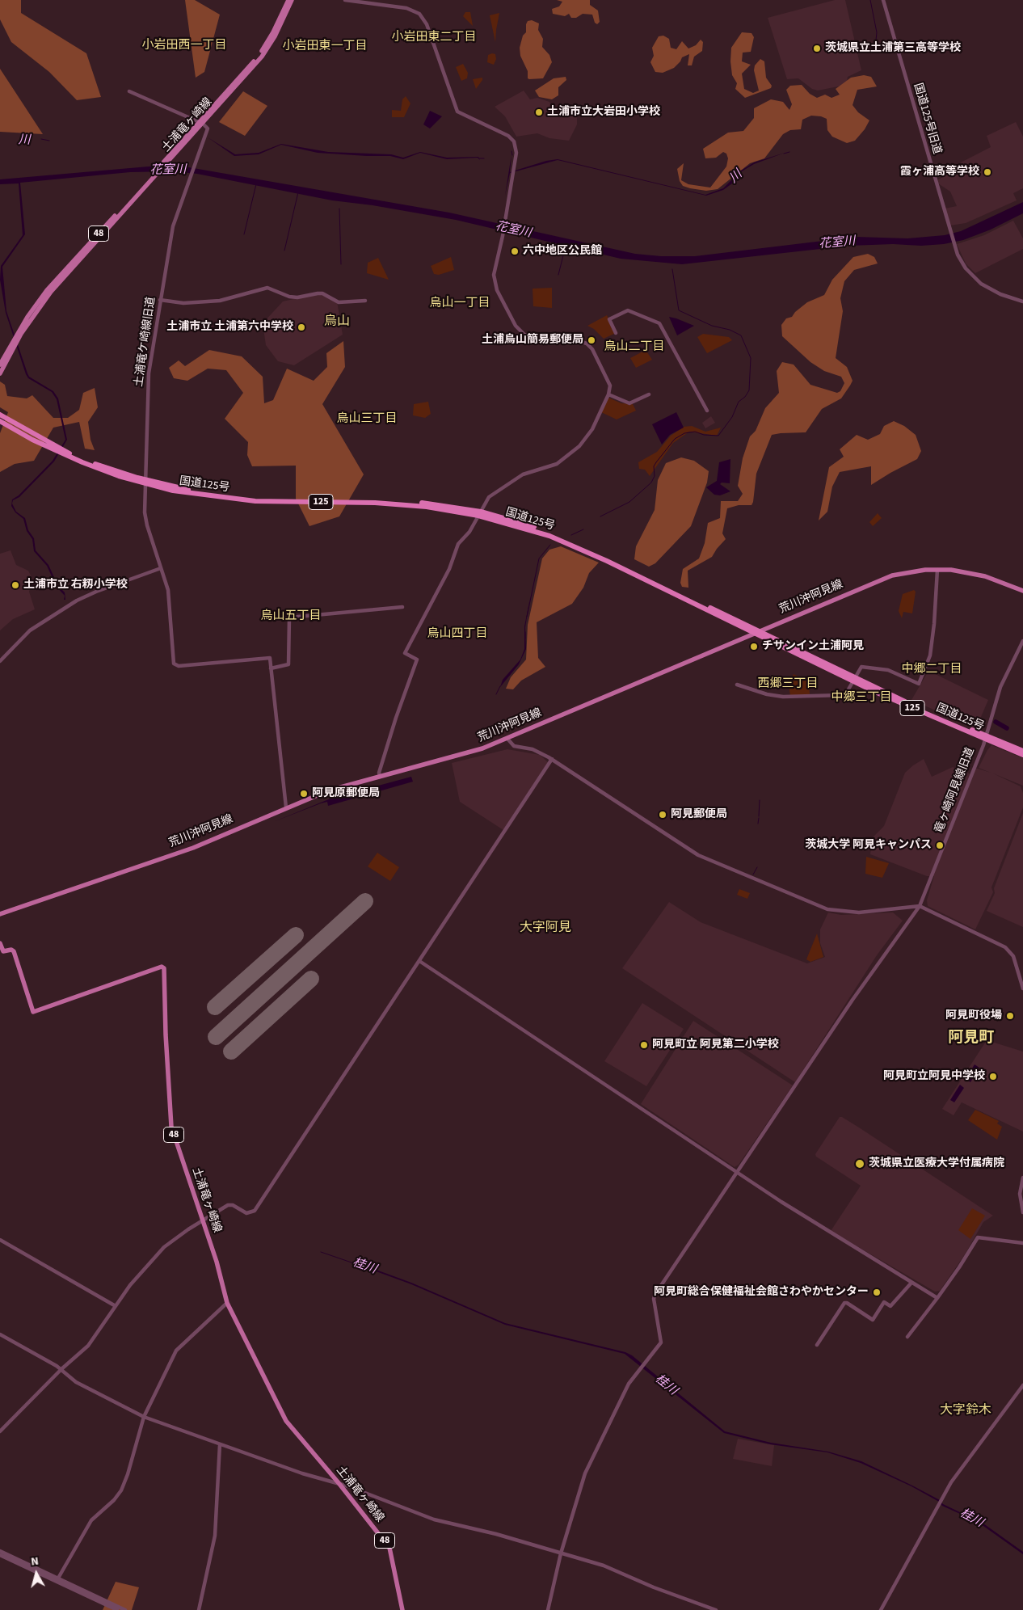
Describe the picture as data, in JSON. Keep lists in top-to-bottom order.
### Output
{
  "streets": {
    "highway": ["国道125号", "125"],
    "main road": ["土浦竜ヶ崎線", "48", "荒川沖阿見線"],
    "street": ["国道125号旧道", "土浦竜ケ崎線旧道", "竜ヶ崎阿見線旧道"]
  },
  "crossings": [
    ["土浦竜ヶ崎線", "土浦竜ケ崎線旧道"],
    ["土浦竜ケ崎線旧道", "国道125号"],
    ["国道125号", "荒川沖阿見線"],
    ["国道125号", "竜ヶ崎阿見線旧道"]
  ],
  "districts": [
    "小岩田東二丁目",
    "小岩田西一丁目",
    "小岩田東一丁目",
    "烏山一丁目",
    "烏山",
    "烏山二丁目",
    "烏山三丁目",
    "烏山五丁目",
    "烏山四丁目",
    "中郷二丁目",
    "西郷三丁目",
    "中郷三丁目",
    "大字阿見",
    "阿見町",
    "大字鈴木"
  ],
  "water": ["川", "花室川", "桂川"],
  "places": [
    "茨城県立土浦第三高等学校",
    "土浦市立大岩田小学校",
    "霞ヶ浦高等学校",
    "六中地区公民館",
    "土浦市立 土浦第六中学校",
    "土浦烏山簡易郵便局",
    "土浦市立 右籾小学校",
    "チサンイン土浦阿見",
    "阿見原郵便局",
    "阿見郵便局",
    "茨城大学 阿見キャンパス",
    "阿見町役場",
    "阿見町立 阿見第二小学校",
    "阿見町立阿見中学校",
    "茨城県立医療大学付属病院",
    "阿見町総合保健福祉会館さわやかセンター"
  ],
  "north": "top"
}
